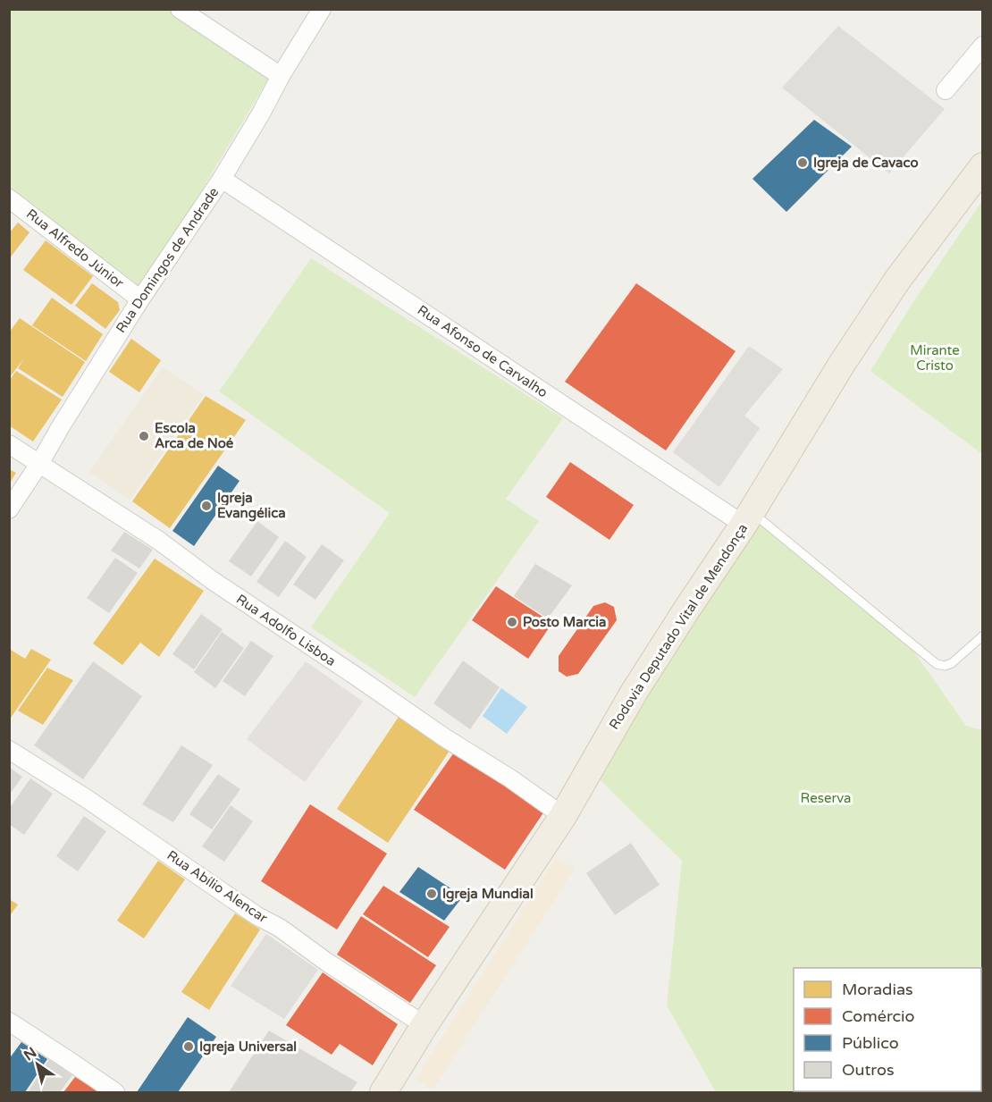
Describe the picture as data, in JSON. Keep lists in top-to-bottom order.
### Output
{
  "streets": {
    "main road": ["Rodovia Deputado Vital de Mendonça"],
    "street": [
      "Rua Alfredo Júnior",
      "Rua Domingos de Andrade",
      "Rua Afonso de Carvalho",
      "Rua Adolfo Lisboa",
      "Rua Abílio Alencar"
    ]
  },
  "crossings": [
    ["Rua Alfredo Júnior", "Rua Domingos de Andrade"],
    ["Rua Domingos de Andrade", "Rua Afonso de Carvalho"],
    ["Rua Domingos de Andrade", "Rua Adolfo Lisboa"],
    ["Rua Afonso de Carvalho", "Rodovia Deputado Vital de Mendonça"],
    ["Rodovia Deputado Vital de Mendonça", "Rua Adolfo Lisboa"],
    ["Rodovia Deputado Vital de Mendonça", "Rua Abílio Alencar"]
  ],
  "parks": ["Mirante Cristo", "Reserva"],
  "places": [
    "Igreja de Cavaco",
    "Escola Arca de Noé",
    "Igreja Evangélica",
    "Posto Marcia",
    "Igreja Mundial",
    "Igreja Universal"
  ],
  "legend": [
    "Moradias",
    "Comércio",
    "Público",
    "Outros"
  ],
  "north": "top left"
}
